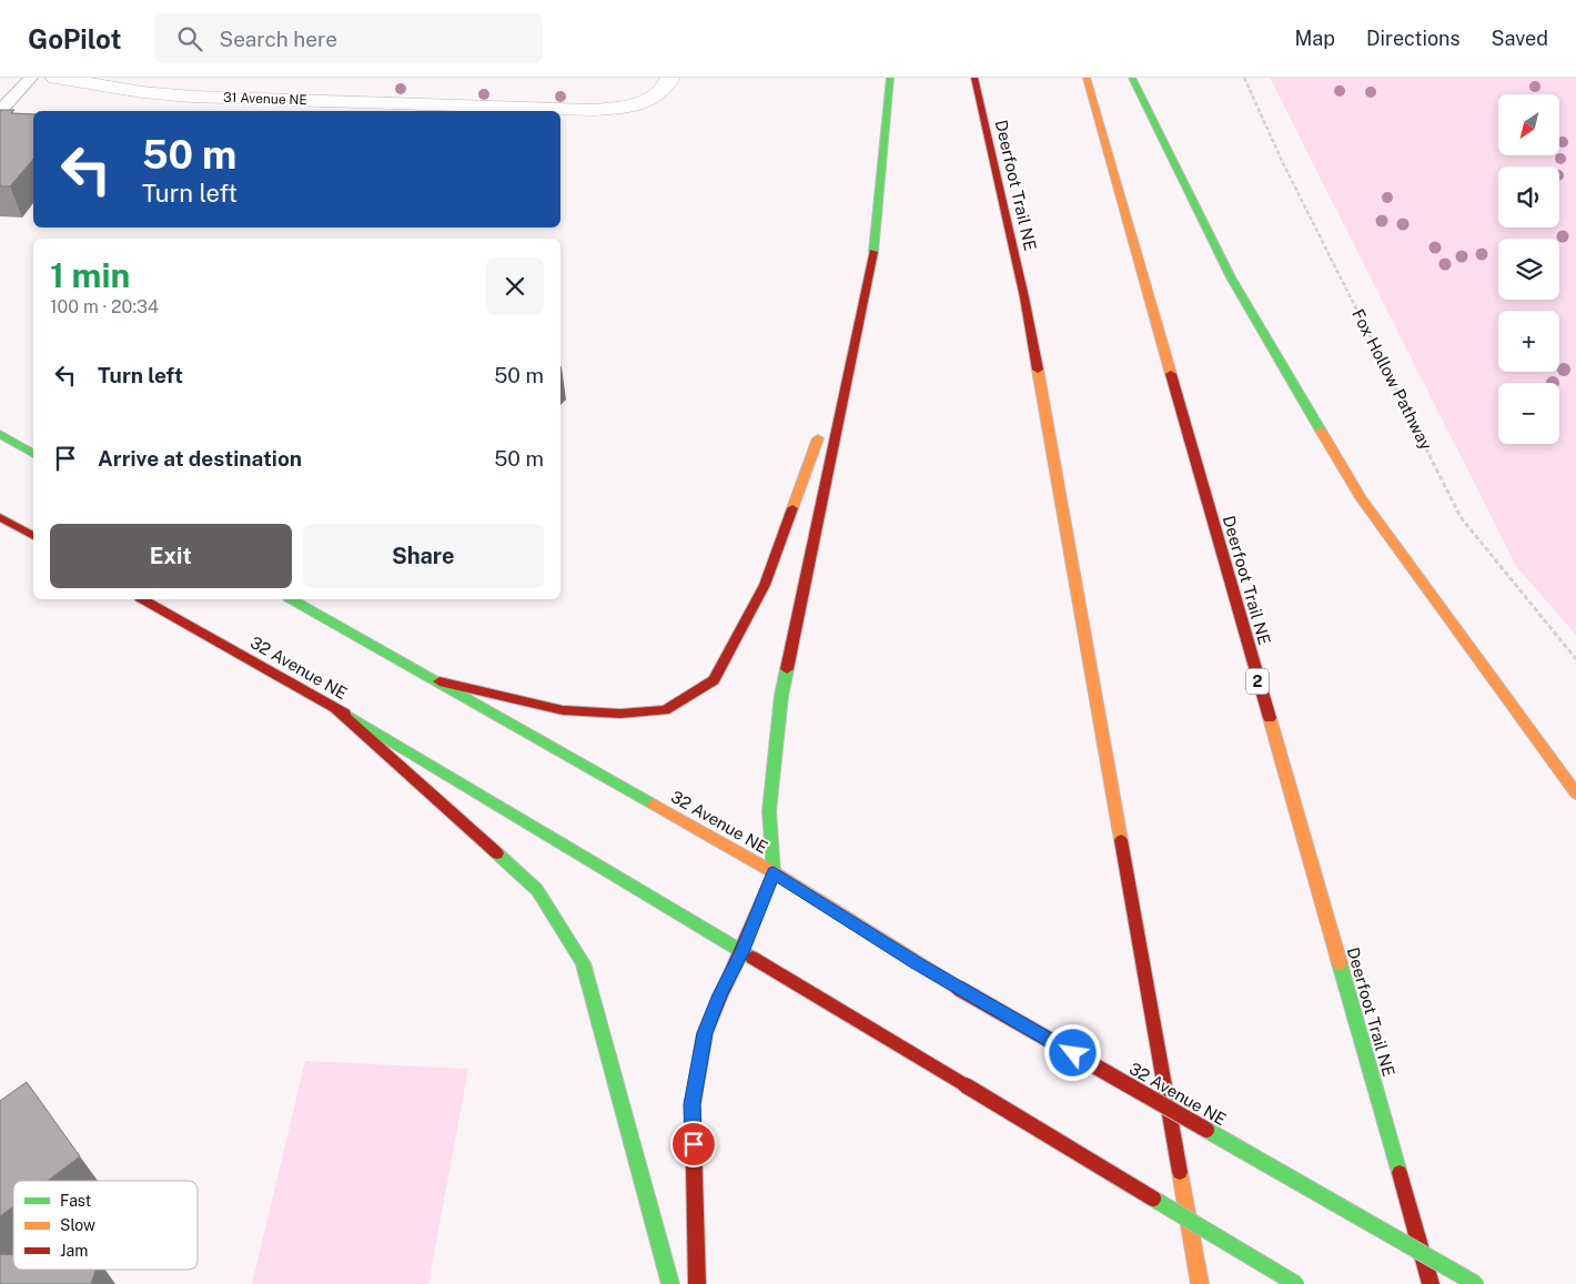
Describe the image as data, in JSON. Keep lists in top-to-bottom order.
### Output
{
  "streets": {
    "main road": ["Deerfoot Trail NE", "32 Avenue NE", "2"],
    "street": ["31 Avenue NE"],
    "path": ["Fox Hollow Pathway"]
  },
  "legend": ["Fast", "Slow", "Jam"],
  "north": "bottom left",
  "page": {
    "header": "GoPilot",
    "search": "Search here",
    "nav": ["Map", "Directions", "Saved"],
    "map_buttons": ["+", "−"],
    "turn": ["50 m", "Turn left"],
    "heading": ["1 min", "100 m · 20:34"],
    "list": [
      {
        "name": "Turn left",
        "value": "50 m"
      },
      {
        "name": "Arrive at destination",
        "value": "50 m"
      }
    ],
    "buttons": ["Exit", "Share"]
  }
}
